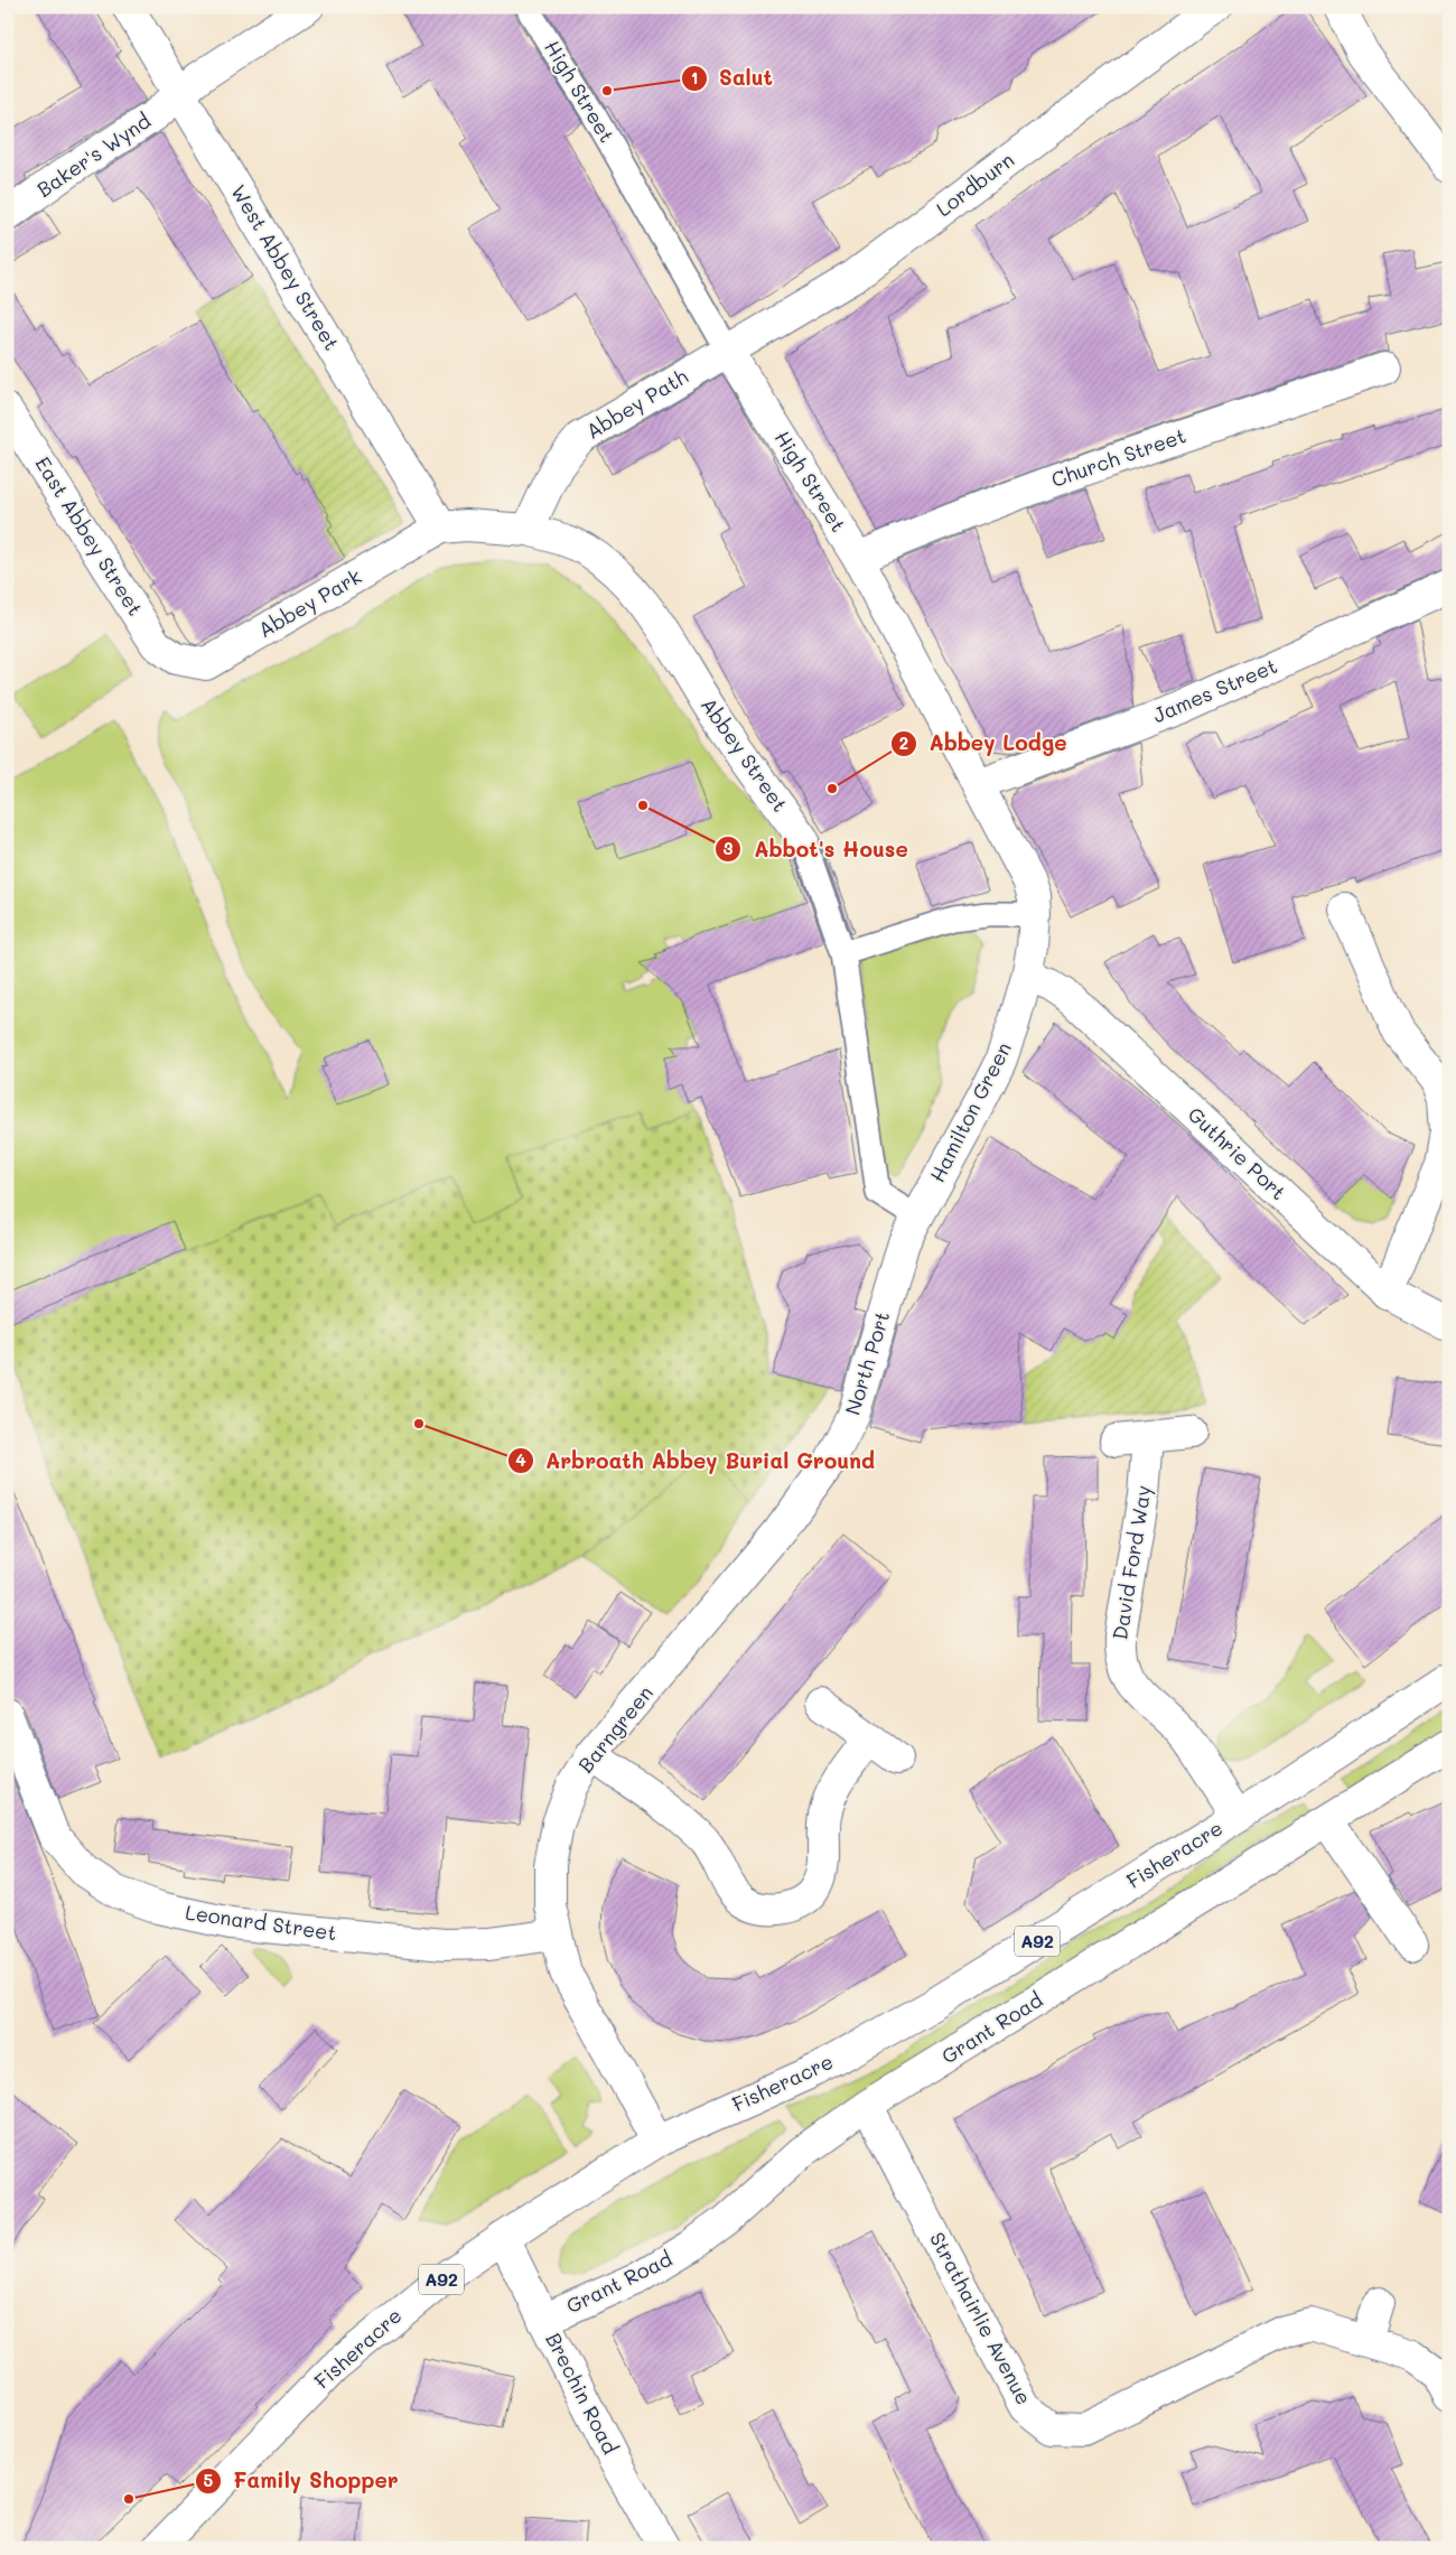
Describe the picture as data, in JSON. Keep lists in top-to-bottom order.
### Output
{
  "streets": {
    "street": [
      "High Street",
      "Baker's Wynd",
      "Lordburn",
      "West Abbey Street",
      "Abbey Path",
      "Church Street",
      "East Abbey Street",
      "Abbey Park",
      "James Street",
      "Abbey Street",
      "Hamilton Green",
      "Guthrie Port",
      "North Port",
      "David Ford Way",
      "Barngreen",
      "Fisheracre",
      "Leonard Street",
      "A92",
      "Grant Road",
      "Strathairlie Avenue",
      "Brechin Road"
    ]
  },
  "crossings": [
    ["High Street", "Lordburn"],
    ["High Street", "Abbey Path"],
    ["High Street", "Church Street"],
    ["High Street", "James Street"],
    ["High Street", "Hamilton Green"],
    ["High Street", "Guthrie Port"],
    ["Baker's Wynd", "West Abbey Street"],
    ["Lordburn", "Abbey Path"],
    ["West Abbey Street", "Abbey Park"],
    ["West Abbey Street", "Abbey Street"],
    ["Abbey Path", "Abbey Street"],
    ["East Abbey Street", "Abbey Park"],
    ["Abbey Park", "Abbey Street"],
    ["Abbey Street", "Hamilton Green"],
    ["Abbey Street", "North Port"],
    ["Hamilton Green", "Guthrie Port"],
    ["Hamilton Green", "North Port"],
    ["North Port", "Barngreen"],
    ["David Ford Way", "Fisheracre"],
    ["Barngreen", "Fisheracre"],
    ["Barngreen", "Leonard Street"],
    ["Fisheracre", "Brechin Road"],
    ["Grant Road", "Strathairlie Avenue"],
    ["Grant Road", "Brechin Road"]
  ],
  "places": [
    "Salut",
    "Abbey Lodge",
    "Abbot's House",
    "Arbroath Abbey Burial Ground",
    "Family Shopper"
  ]
}
